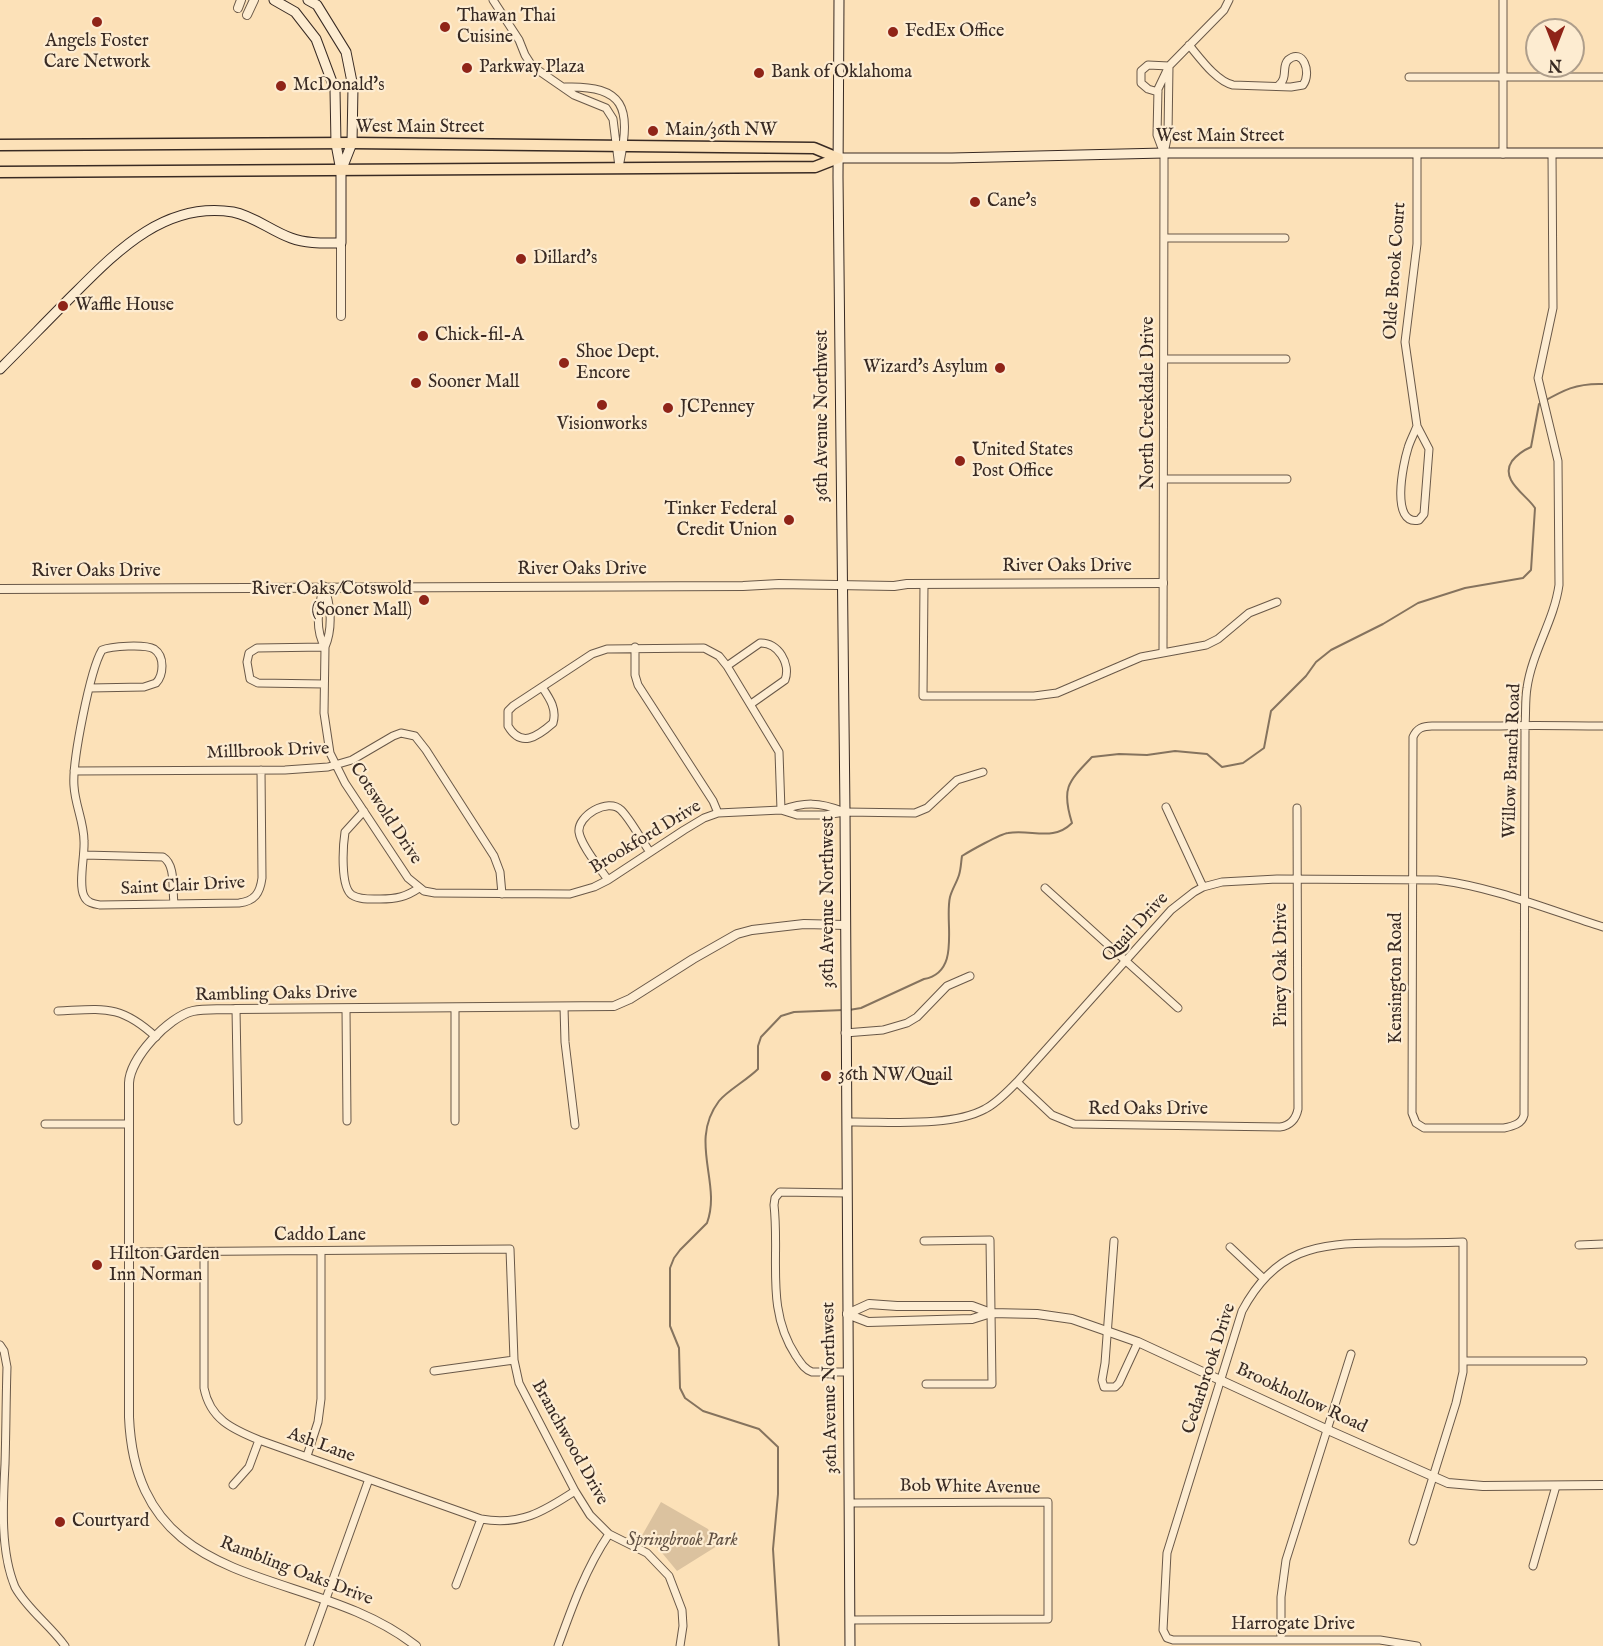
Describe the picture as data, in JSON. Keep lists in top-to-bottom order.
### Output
{
  "streets": {
    "main road": ["West Main Street", "36th Avenue Northwest"],
    "street": [
      "Olde Brook Court",
      "North Creekdale Drive",
      "River Oaks Drive",
      "Millbrook Drive",
      "Willow Branch Road",
      "Cotswold Drive",
      "Brookford Drive",
      "Saint Clair Drive",
      "Quail Drive",
      "Piney Oak Drive",
      "Kensington Road",
      "Rambling Oaks Drive",
      "Red Oaks Drive",
      "Caddo Lane",
      "Cedarbrook Drive",
      "Brookhollow Road",
      "Branchwood Drive",
      "Ash Lane",
      "Bob White Avenue",
      "Harrogate Drive"
    ]
  },
  "crossings": [
    ["West Main Street", "Olde Brook Court"],
    ["West Main Street", "North Creekdale Drive"],
    ["West Main Street", "36th Avenue Northwest"],
    ["West Main Street", "Willow Branch Road"],
    ["North Creekdale Drive", "River Oaks Drive"],
    ["36th Avenue Northwest", "River Oaks Drive"],
    ["36th Avenue Northwest", "Brookford Drive"],
    ["36th Avenue Northwest", "Quail Drive"],
    ["36th Avenue Northwest", "Rambling Oaks Drive"],
    ["36th Avenue Northwest", "Brookhollow Road"],
    ["36th Avenue Northwest", "Bob White Avenue"],
    ["River Oaks Drive", "Cotswold Drive"],
    ["Millbrook Drive", "Cotswold Drive"],
    ["Millbrook Drive", "Brookford Drive"],
    ["Millbrook Drive", "Saint Clair Drive"],
    ["Willow Branch Road", "Quail Drive"],
    ["Willow Branch Road", "Kensington Road"],
    ["Cotswold Drive", "Brookford Drive"],
    ["Quail Drive", "Piney Oak Drive"],
    ["Quail Drive", "Kensington Road"],
    ["Quail Drive", "Red Oaks Drive"],
    ["Piney Oak Drive", "Red Oaks Drive"],
    ["Rambling Oaks Drive", "Caddo Lane"],
    ["Caddo Lane", "Branchwood Drive"],
    ["Caddo Lane", "Ash Lane"],
    ["Cedarbrook Drive", "Brookhollow Road"],
    ["Cedarbrook Drive", "Harrogate Drive"],
    ["Branchwood Drive", "Ash Lane"]
  ],
  "parks": ["Springbrook Park"],
  "places": [
    "Angels Foster Care Network",
    "Thawan Thai Cuisine",
    "FedEx Office",
    "Parkway Plaza",
    "Bank of Oklahoma",
    "McDonald's",
    "Main/36th NW",
    "Cane's",
    "Dillard's",
    "Waffle House",
    "Chick-fil-A",
    "Shoe Dept. Encore",
    "Wizard's Asylum",
    "Sooner Mall",
    "Visionworks",
    "JCPenney",
    "United States Post Office",
    "Tinker Federal Credit Union",
    "River Oaks/Cotswold (Sooner Mall)",
    "36th NW/Quail",
    "Hilton Garden Inn Norman",
    "Courtyard"
  ],
  "north": "bottom"
}
